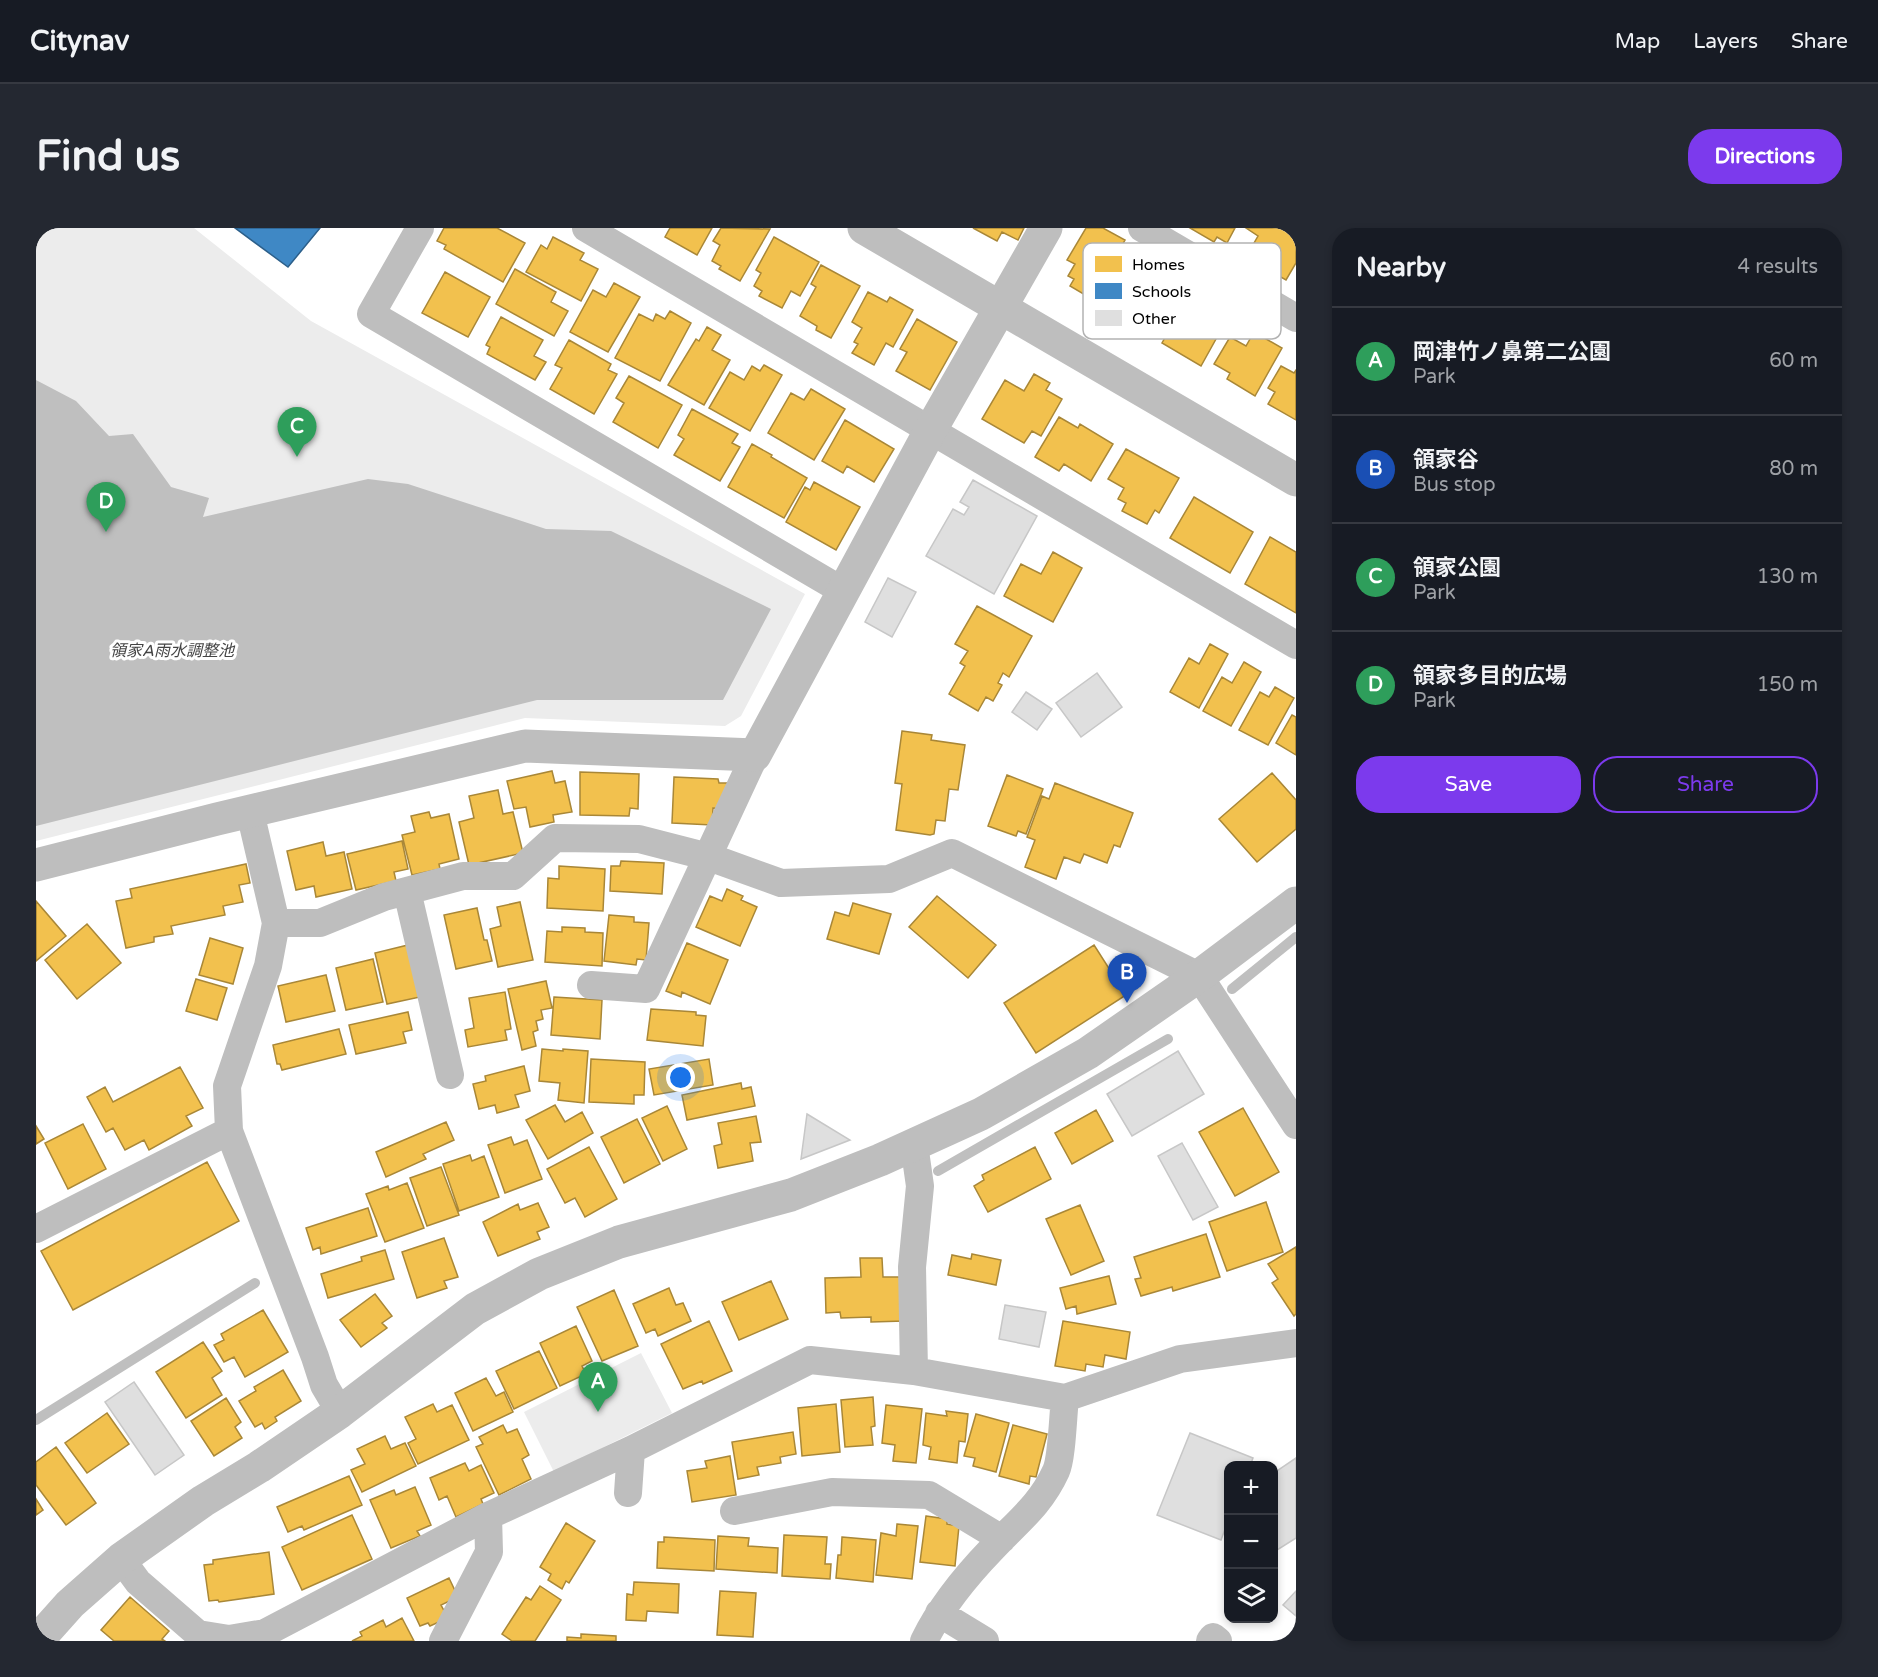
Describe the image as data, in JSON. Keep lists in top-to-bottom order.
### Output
{
  "water": ["領家A雨水調整池"],
  "legend": ["Homes", "Schools", "Other"],
  "page": {
    "header": "Citynav",
    "nav": ["Map", "Layers", "Share"],
    "buttons": [
      "Directions",
      ["Save", "Share"]
    ],
    "title": "Find us",
    "heading": ["Nearby", "4 results"],
    "list": [
      {
        "mark": "A",
        "name": "岡津竹ノ鼻第二公園",
        "note": "Park",
        "value": "60 m"
      },
      {
        "mark": "B",
        "name": "領家谷",
        "note": "Bus stop",
        "value": "80 m"
      },
      {
        "mark": "C",
        "name": "領家公園",
        "note": "Park",
        "value": "130 m"
      },
      {
        "mark": "D",
        "name": "領家多目的広場",
        "note": "Park",
        "value": "150 m"
      }
    ],
    "pins": [
      "C",
      "D",
      "B",
      "A"
    ],
    "map_buttons": ["+", "−"]
  }
}
